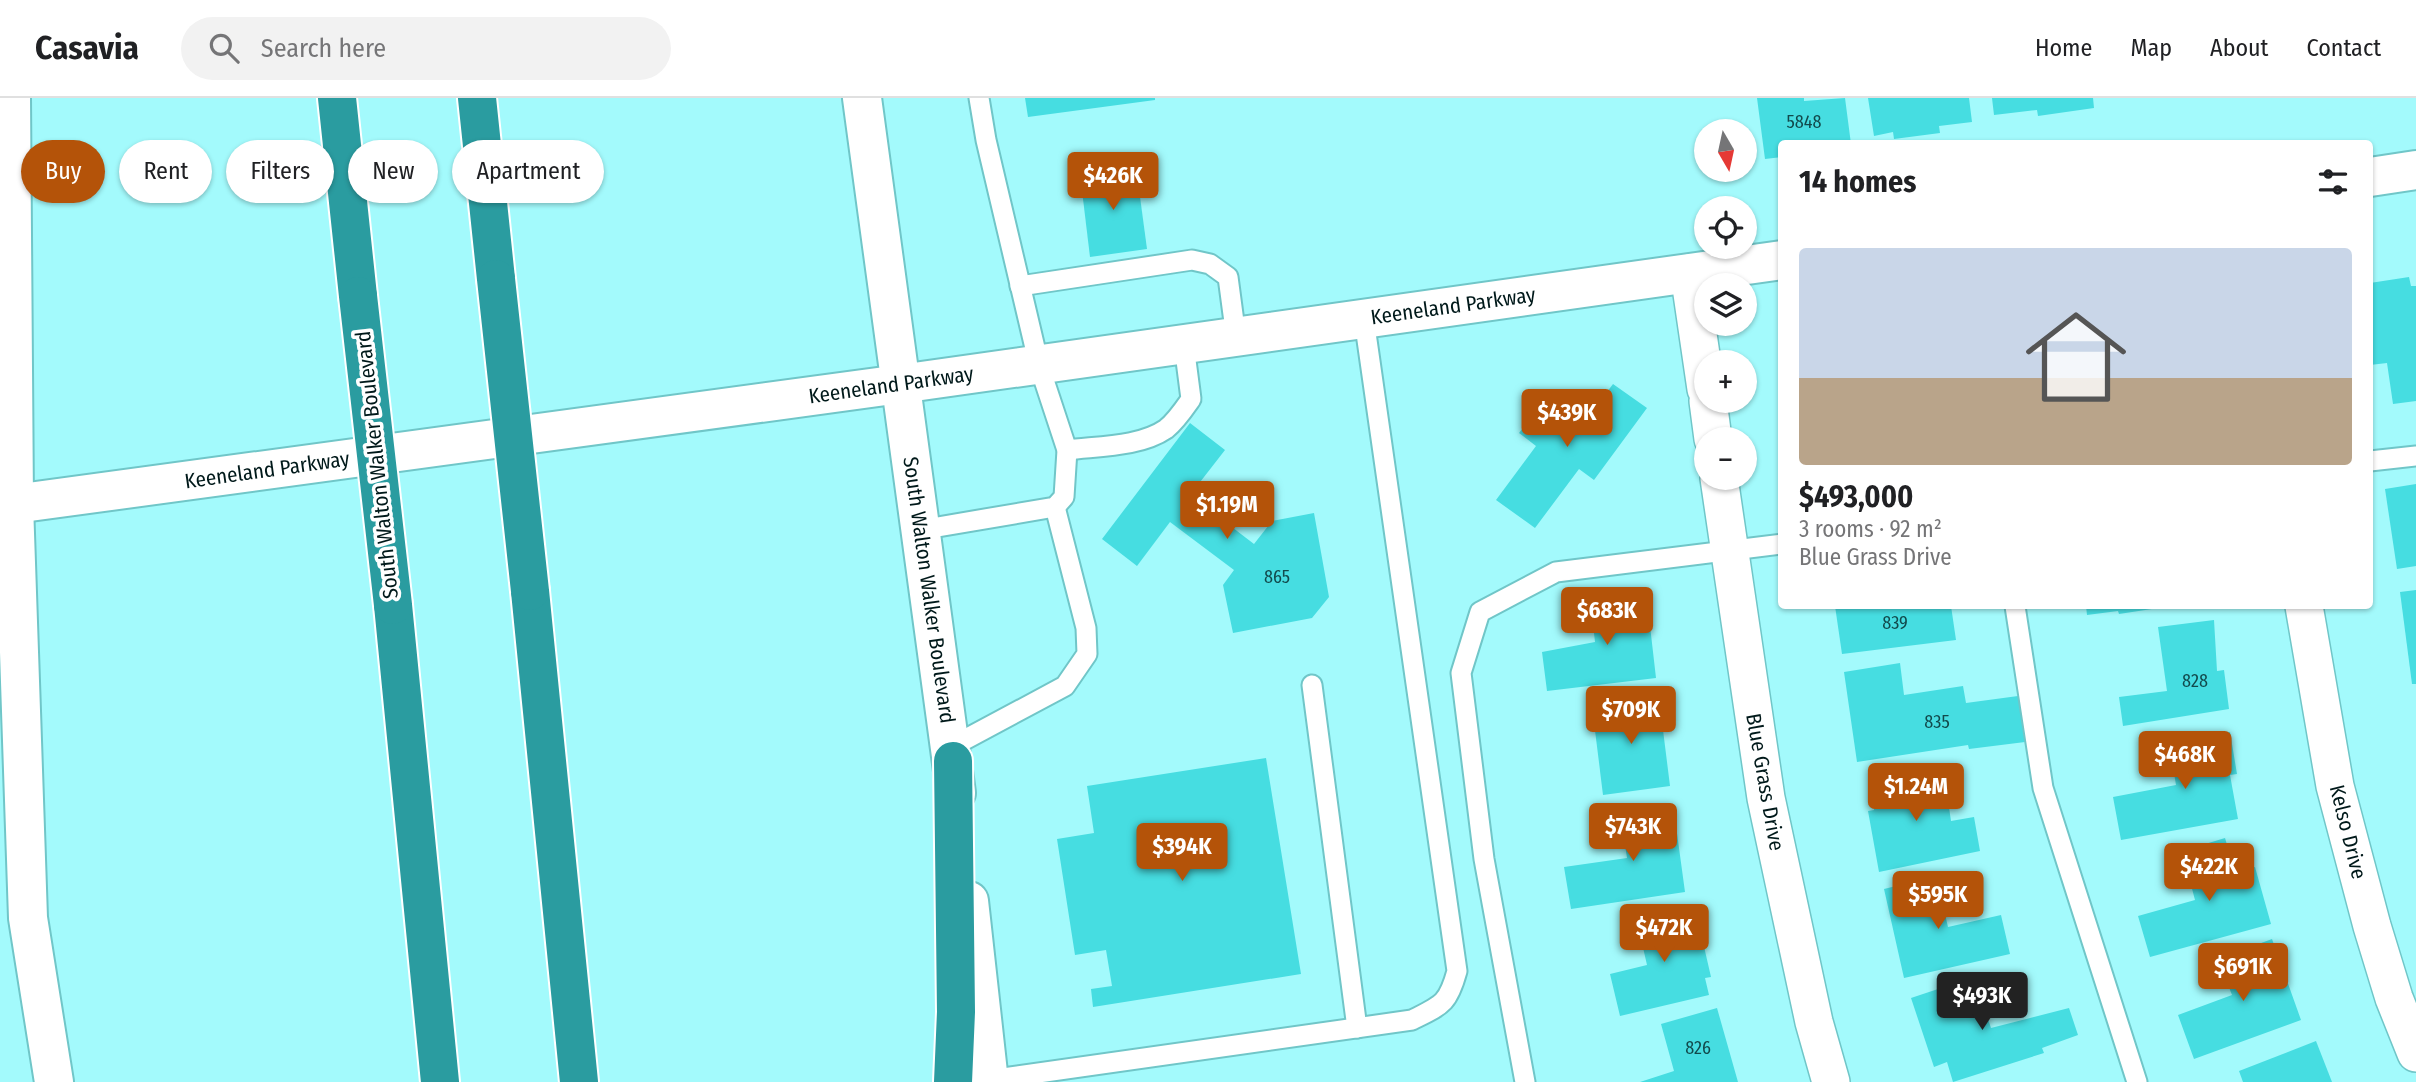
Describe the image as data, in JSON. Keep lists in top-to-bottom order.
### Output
{
  "streets": {
    "highway": ["South Walton Walker Boulevard"],
    "street": ["Keeneland Parkway", "Blue Grass Drive", "Kelso Drive"]
  },
  "crossings": [
    ["Keeneland Parkway", "South Walton Walker Boulevard"]
  ],
  "house_numbers": [
    "5848",
    "865",
    "839",
    "828",
    "835",
    "826"
  ],
  "north": "bottom",
  "page": {
    "header": "Casavia",
    "search": "Search here",
    "nav": [
      "Home",
      "Map",
      "About",
      "Contact"
    ],
    "map_buttons": ["+", "−"],
    "chip": [
      "Buy",
      "Rent",
      "Filters",
      "New",
      "Apartment"
    ],
    "heading": "14 homes",
    "price": [
      "$426K",
      "$439K",
      "$1.19M",
      "$683K",
      "$709K",
      "$468K",
      "$1.24M",
      "$743K",
      "$394K",
      "$422K",
      "$595K",
      "$472K",
      "$691K",
      "$493K"
    ],
    "list": [
      {
        "name": "$493,000",
        "note": "3 rooms · 92 m² · Blue Grass Drive"
      }
    ]
  }
}
